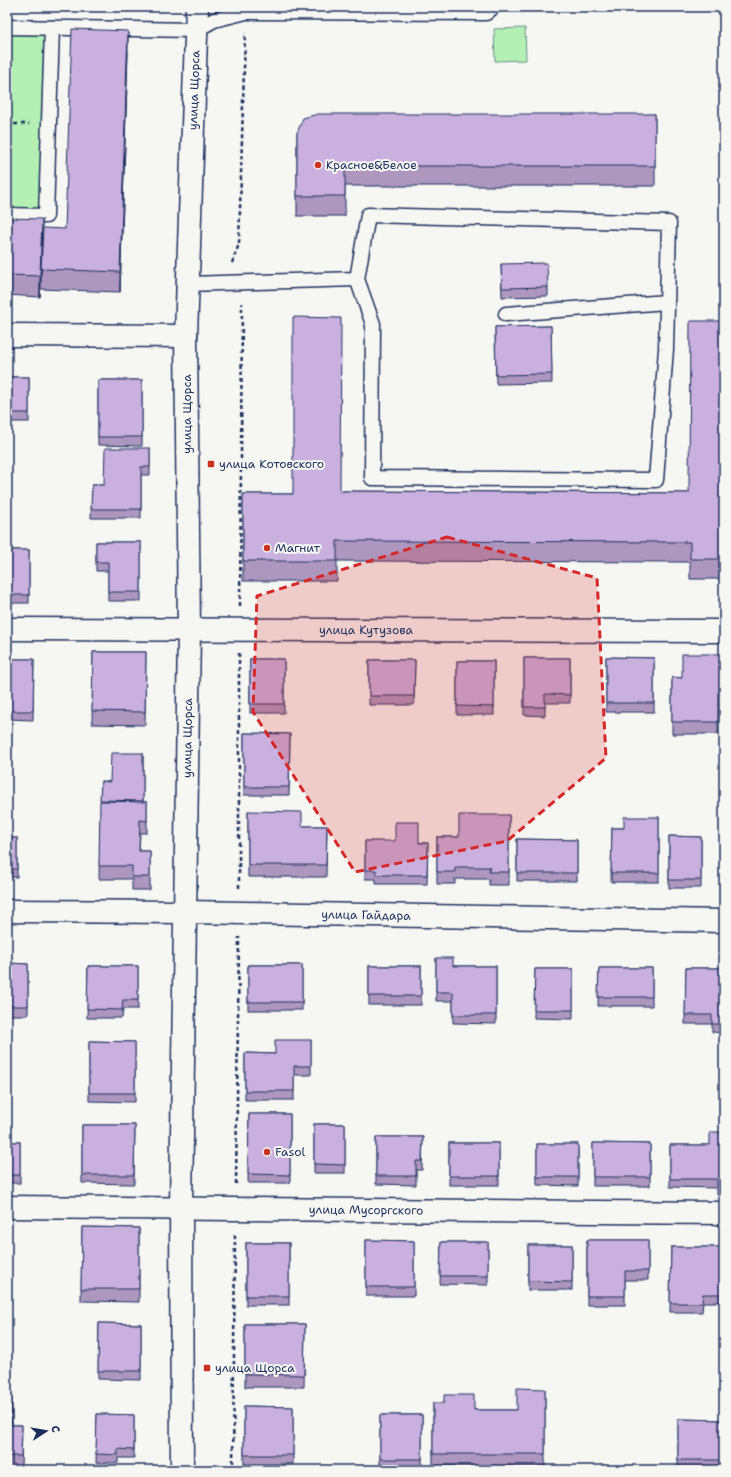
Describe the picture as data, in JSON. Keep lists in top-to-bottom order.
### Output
{
  "streets": {
    "street": [
      "улица Щорса",
      "улица Кутузова",
      "улица Гайдара",
      "улица Мусоргского"
    ]
  },
  "crossings": [
    ["улица Щорса", "улица Кутузова"],
    ["улица Щорса", "улица Гайдара"],
    ["улица Щорса", "улица Мусоргского"]
  ],
  "places": {
    "other": ["Красное&Белое", "Магнит", "Fasol"],
    "transit": ["улица Котовского", "улица Щорса"]
  },
  "north": "right"
}
